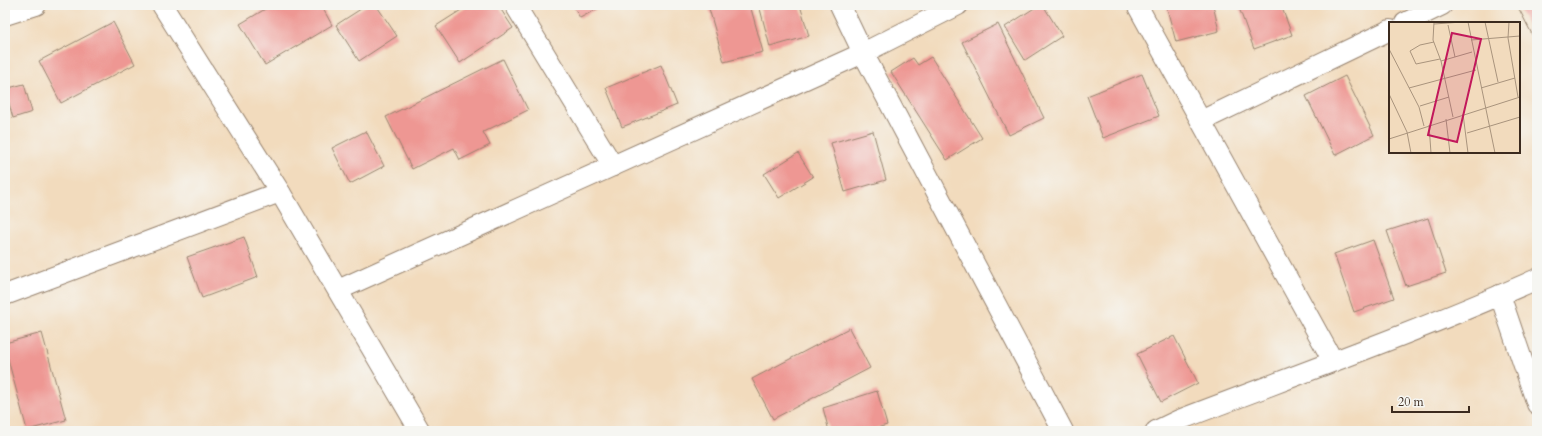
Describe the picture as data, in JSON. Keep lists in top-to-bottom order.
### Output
{
  "scale_bar": "20 m"
}
